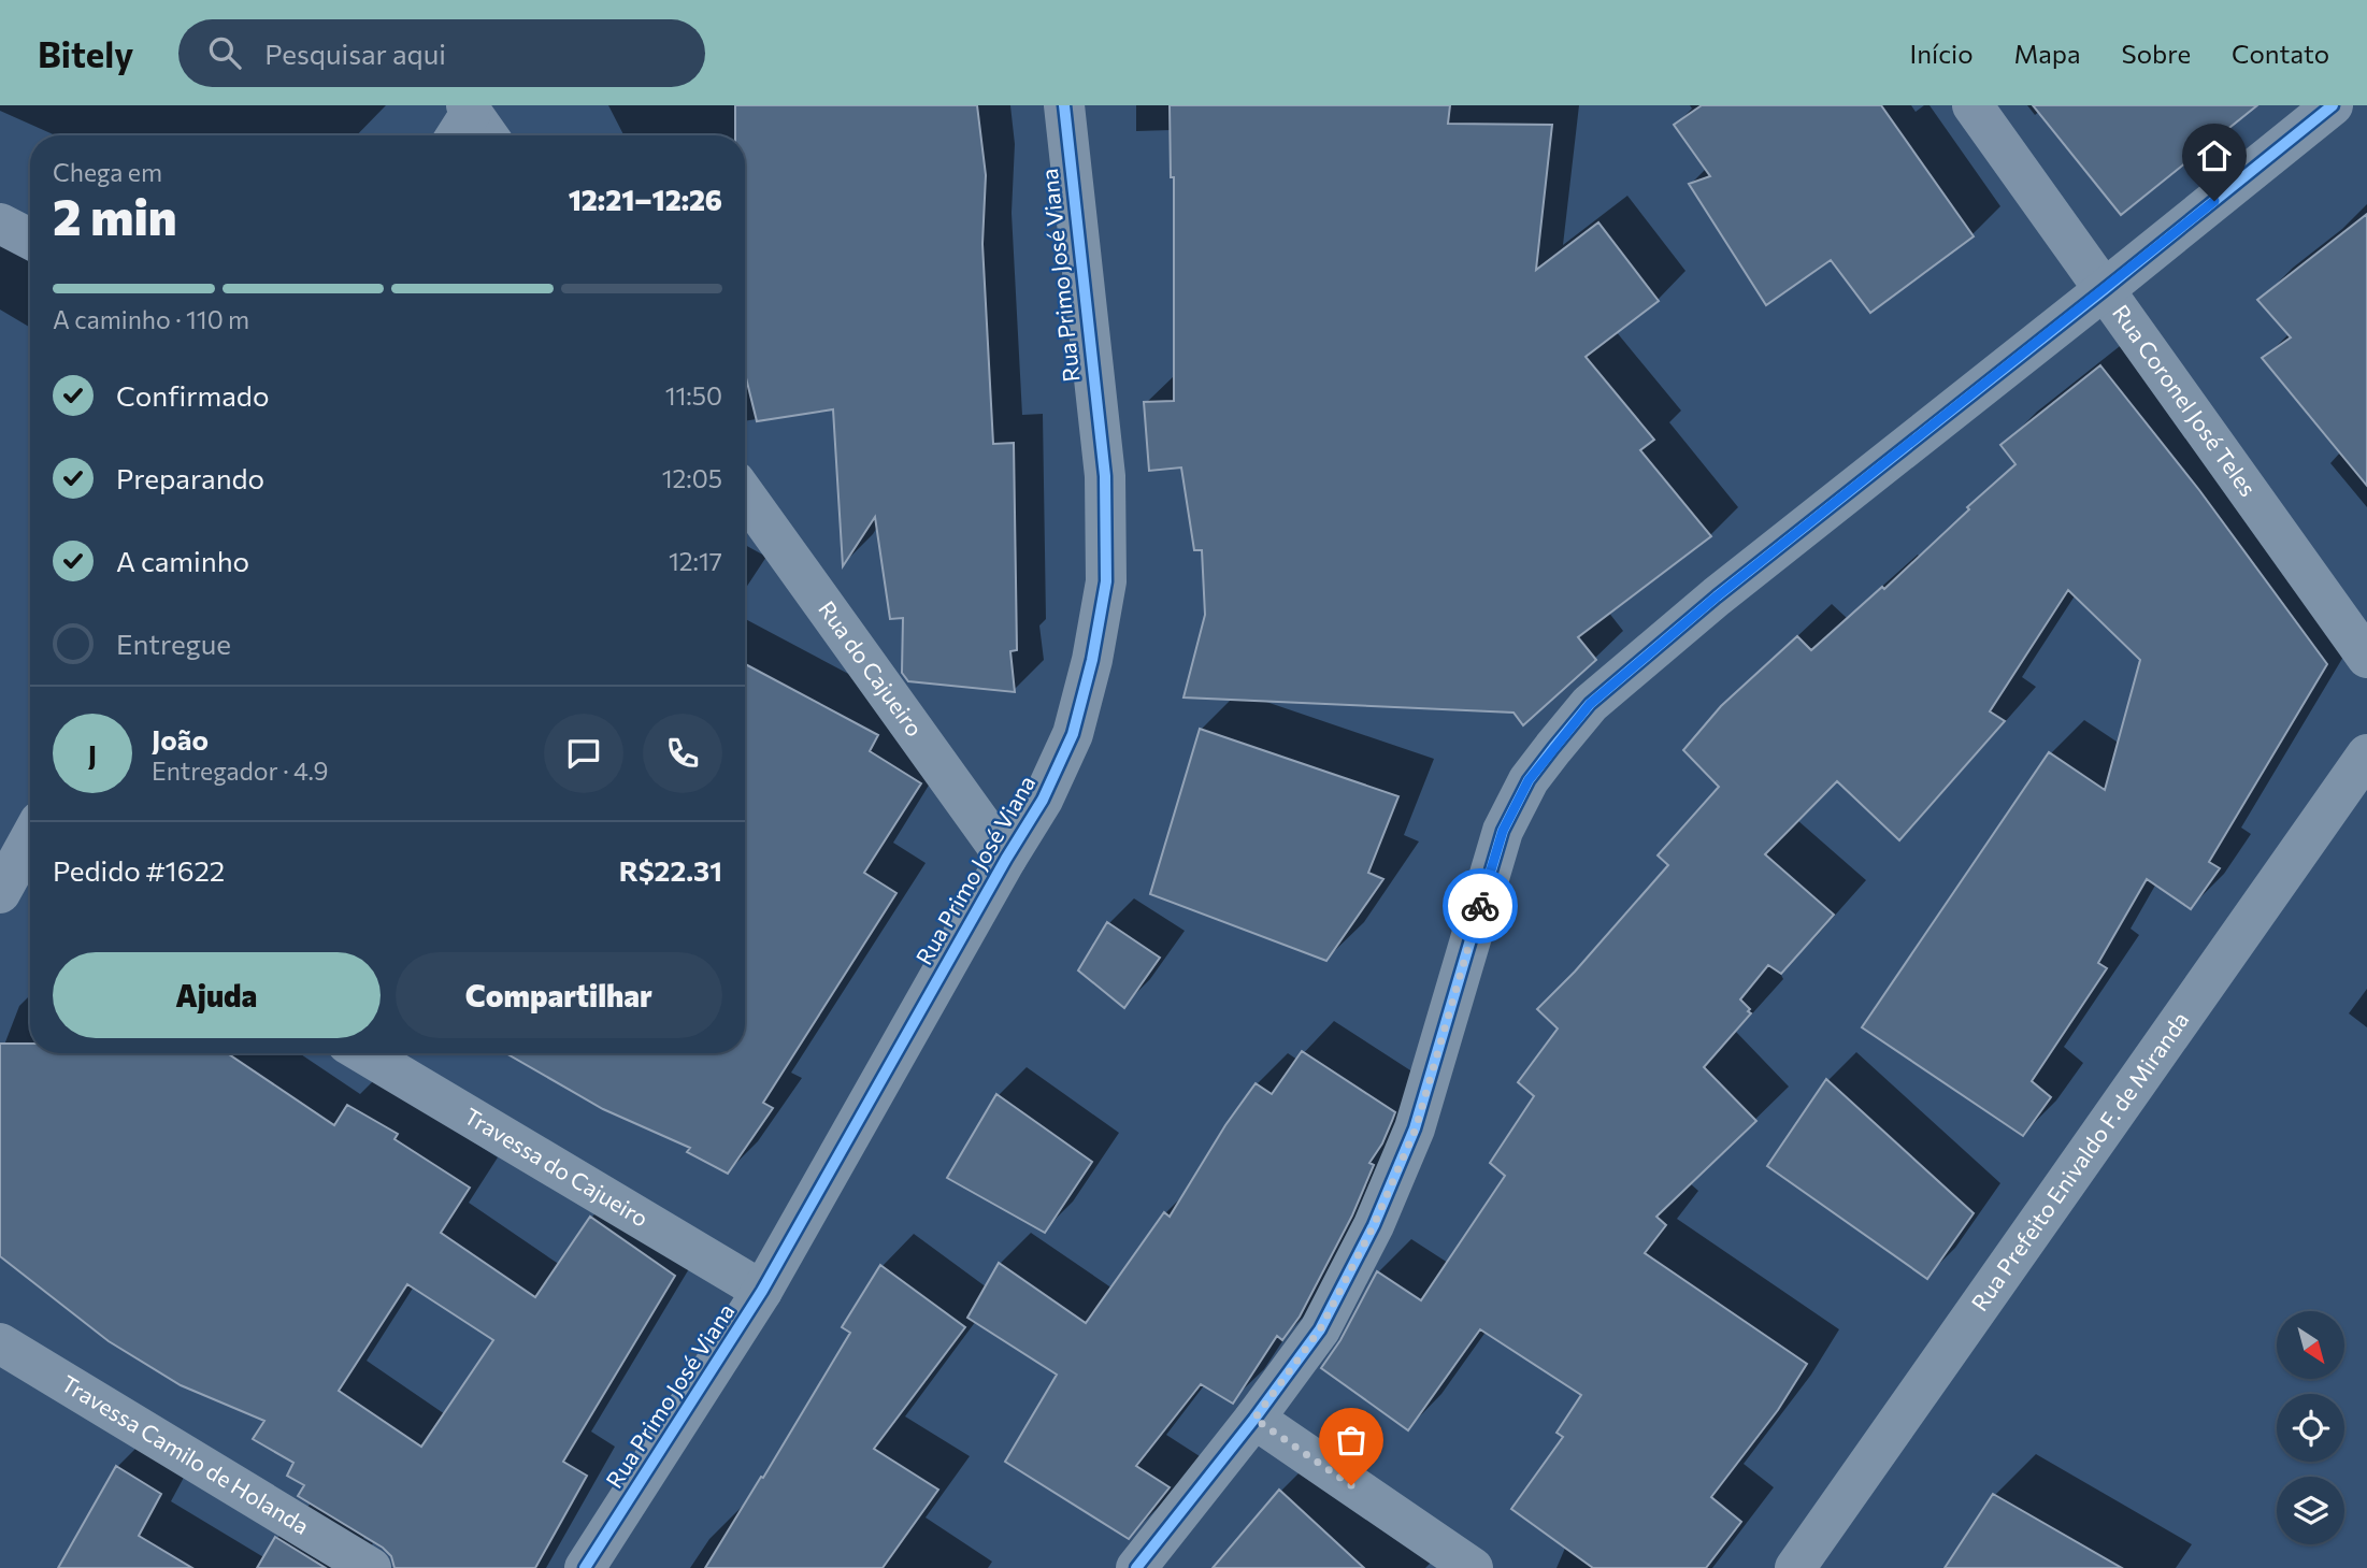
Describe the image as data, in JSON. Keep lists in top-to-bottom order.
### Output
{
  "streets": {
    "street": [
      "Rua Primo José Viana",
      "Rua Coronel José Teles",
      "Rua do Cajueiro",
      "Rua Prefeito Enivaldo F. de Miranda",
      "Travessa do Cajueiro",
      "Travessa Camilo de Holanda"
    ]
  },
  "crossings": [
    ["Rua Primo José Viana", "Rua do Cajueiro"],
    ["Rua Primo José Viana", "Travessa do Cajueiro"]
  ],
  "north": "bottom right",
  "page": {
    "header": "Bitely",
    "search": "Pesquisar aqui",
    "nav": [
      "Início",
      "Mapa",
      "Sobre",
      "Contato"
    ],
    "heading": ["2 min", "Chega em", "12:21–12:26"],
    "panel": [
      "João",
      "Entregador · 4.9",
      "Pedido #1622",
      "R$22.31"
    ],
    "bar": "A caminho · 110 m",
    "list": [
      ["Confirmado", "11:50"],
      ["Preparando", "12:05"],
      ["A caminho", "12:17"],
      "Entregue"
    ],
    "round": "J",
    "buttons": ["Ajuda", "Compartilhar"]
  }
}
